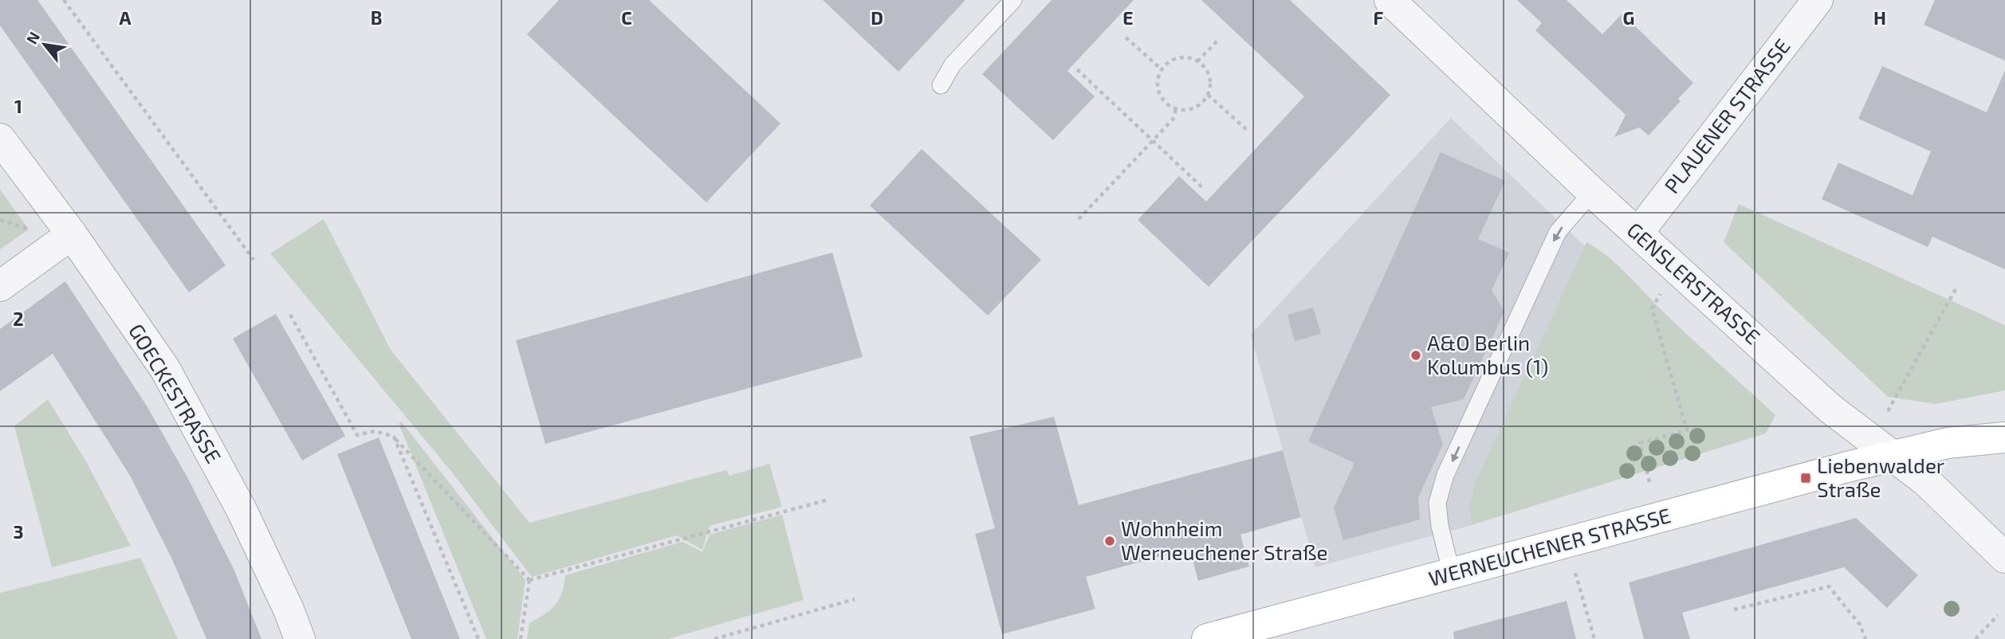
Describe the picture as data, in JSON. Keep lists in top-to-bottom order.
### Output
{
  "streets": {
    "street": [
      "PLAUENER STRASSE",
      "GENSLERSTRASSE",
      "GOECKESTRASSE",
      "WERNEUCHENER STRASSE"
    ]
  },
  "crossings": [
    ["PLAUENER STRASSE", "GENSLERSTRASSE"],
    ["GENSLERSTRASSE", "WERNEUCHENER STRASSE"]
  ],
  "places": {
    "other": ["A&O Berlin Kolumbus (1)", "Wohnheim Werneuchener Straße"],
    "transit": ["Liebenwalder Straße"]
  },
  "north": "top left",
  "grid": {
    "columns": [
      "A",
      "B",
      "C",
      "D",
      "E",
      "F",
      "G",
      "H"
    ],
    "rows": ["1", "2", "3"]
  }
}
